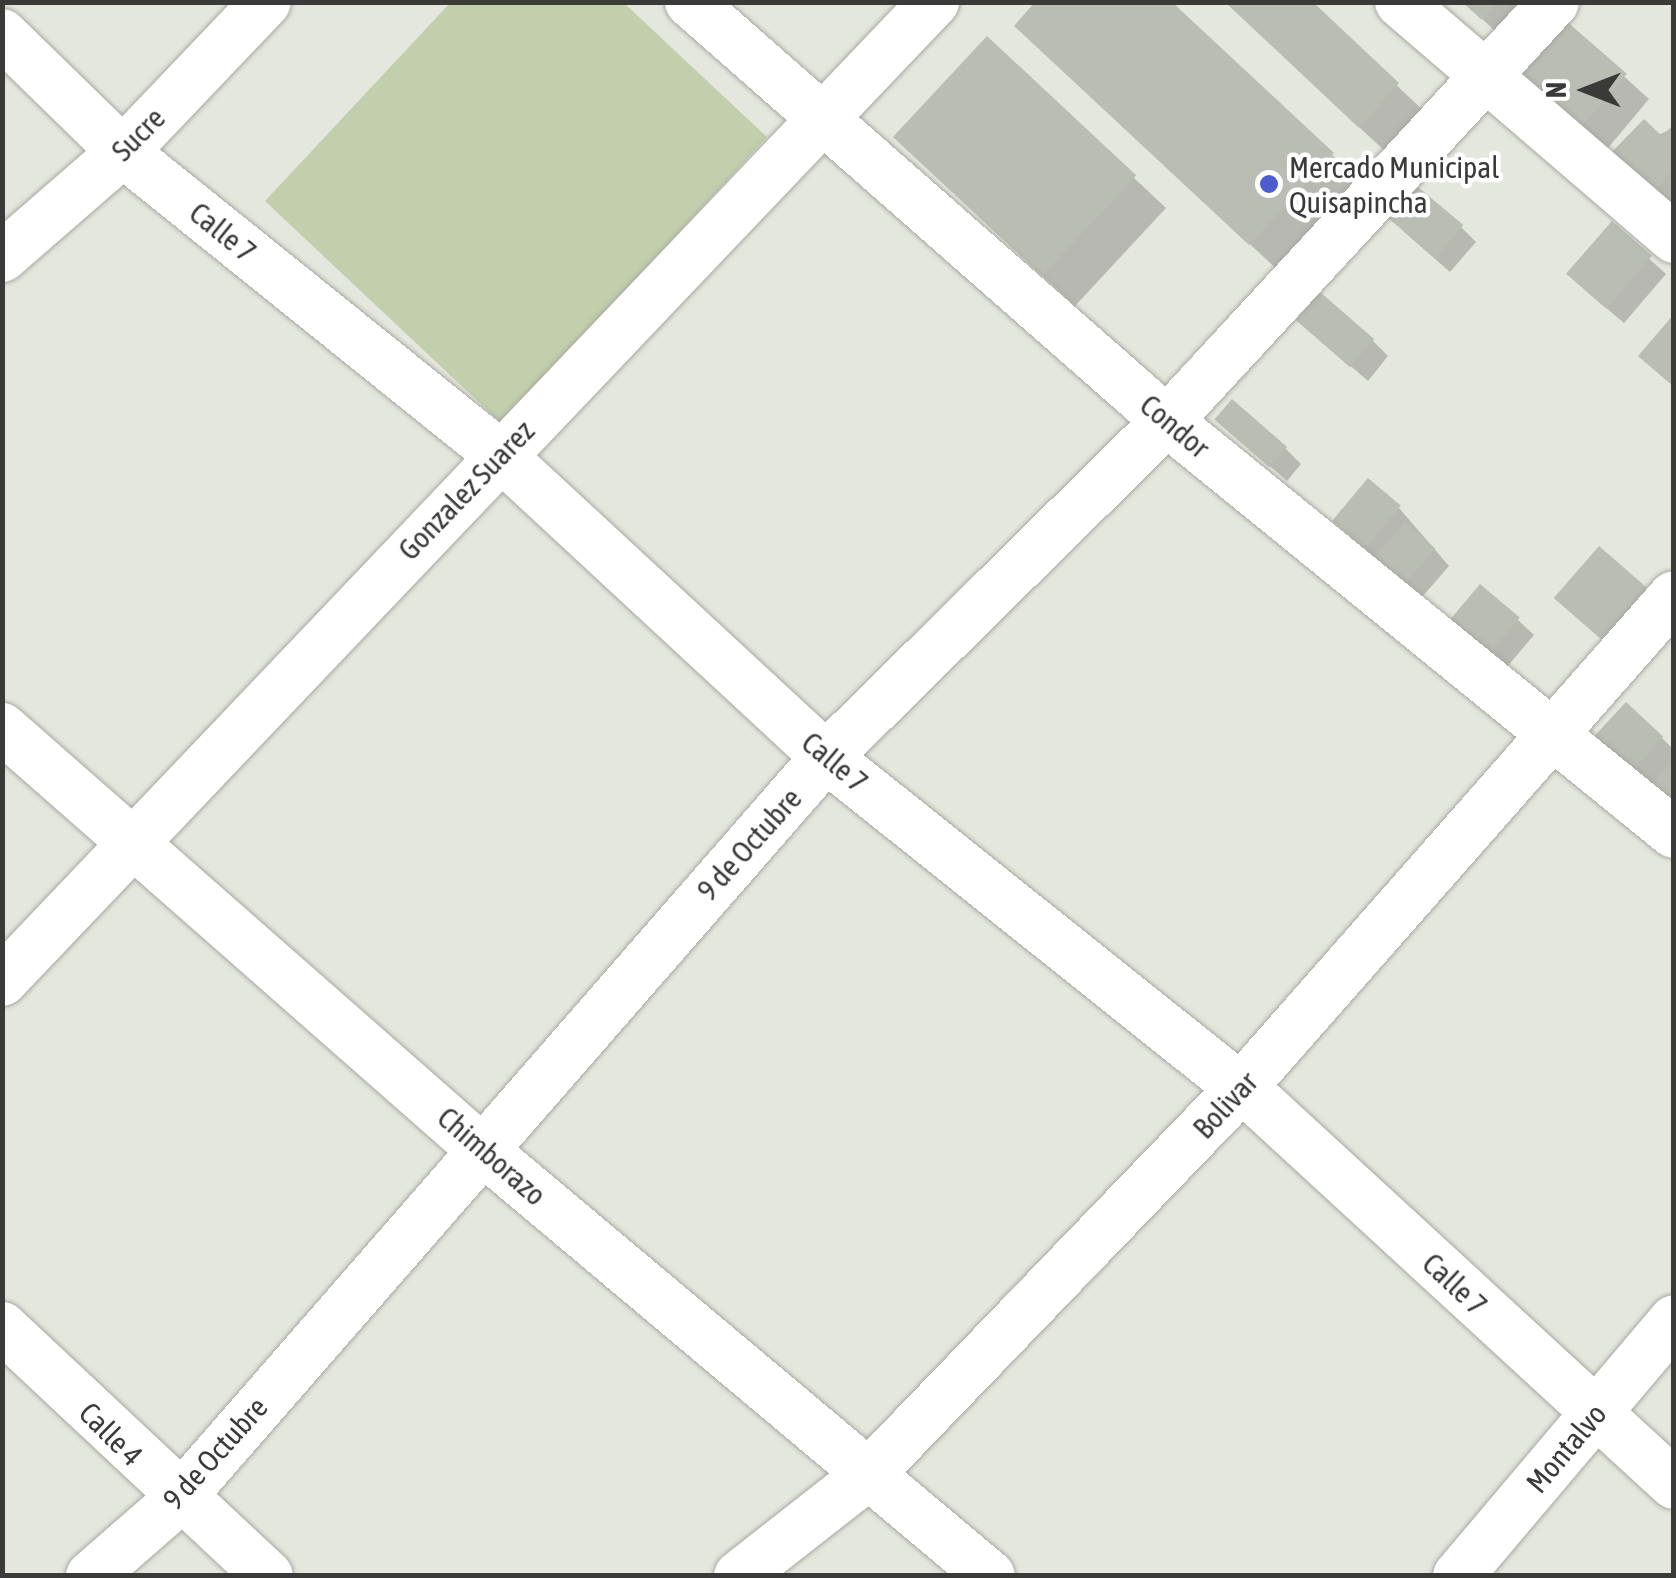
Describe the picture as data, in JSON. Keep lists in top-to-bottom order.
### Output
{
  "streets": {
    "street": [
      "Sucre",
      "Calle 7",
      "Condor",
      "Gonzalez Suarez",
      "9 de Octubre",
      "Bolivar",
      "Chimborazo",
      "Calle 4",
      "Montalvo"
    ]
  },
  "crossings": [
    ["Sucre", "Calle 7"],
    ["Calle 7", "Gonzalez Suarez"],
    ["Calle 7", "9 de Octubre"],
    ["Calle 7", "Bolivar"],
    ["Calle 7", "Montalvo"],
    ["Condor", "Gonzalez Suarez"],
    ["Condor", "9 de Octubre"],
    ["Condor", "Bolivar"],
    ["Gonzalez Suarez", "Chimborazo"],
    ["9 de Octubre", "Chimborazo"],
    ["9 de Octubre", "Calle 4"],
    ["Bolivar", "Chimborazo"]
  ],
  "places": ["Mercado Municipal Quisapincha"],
  "north": "left"
}
